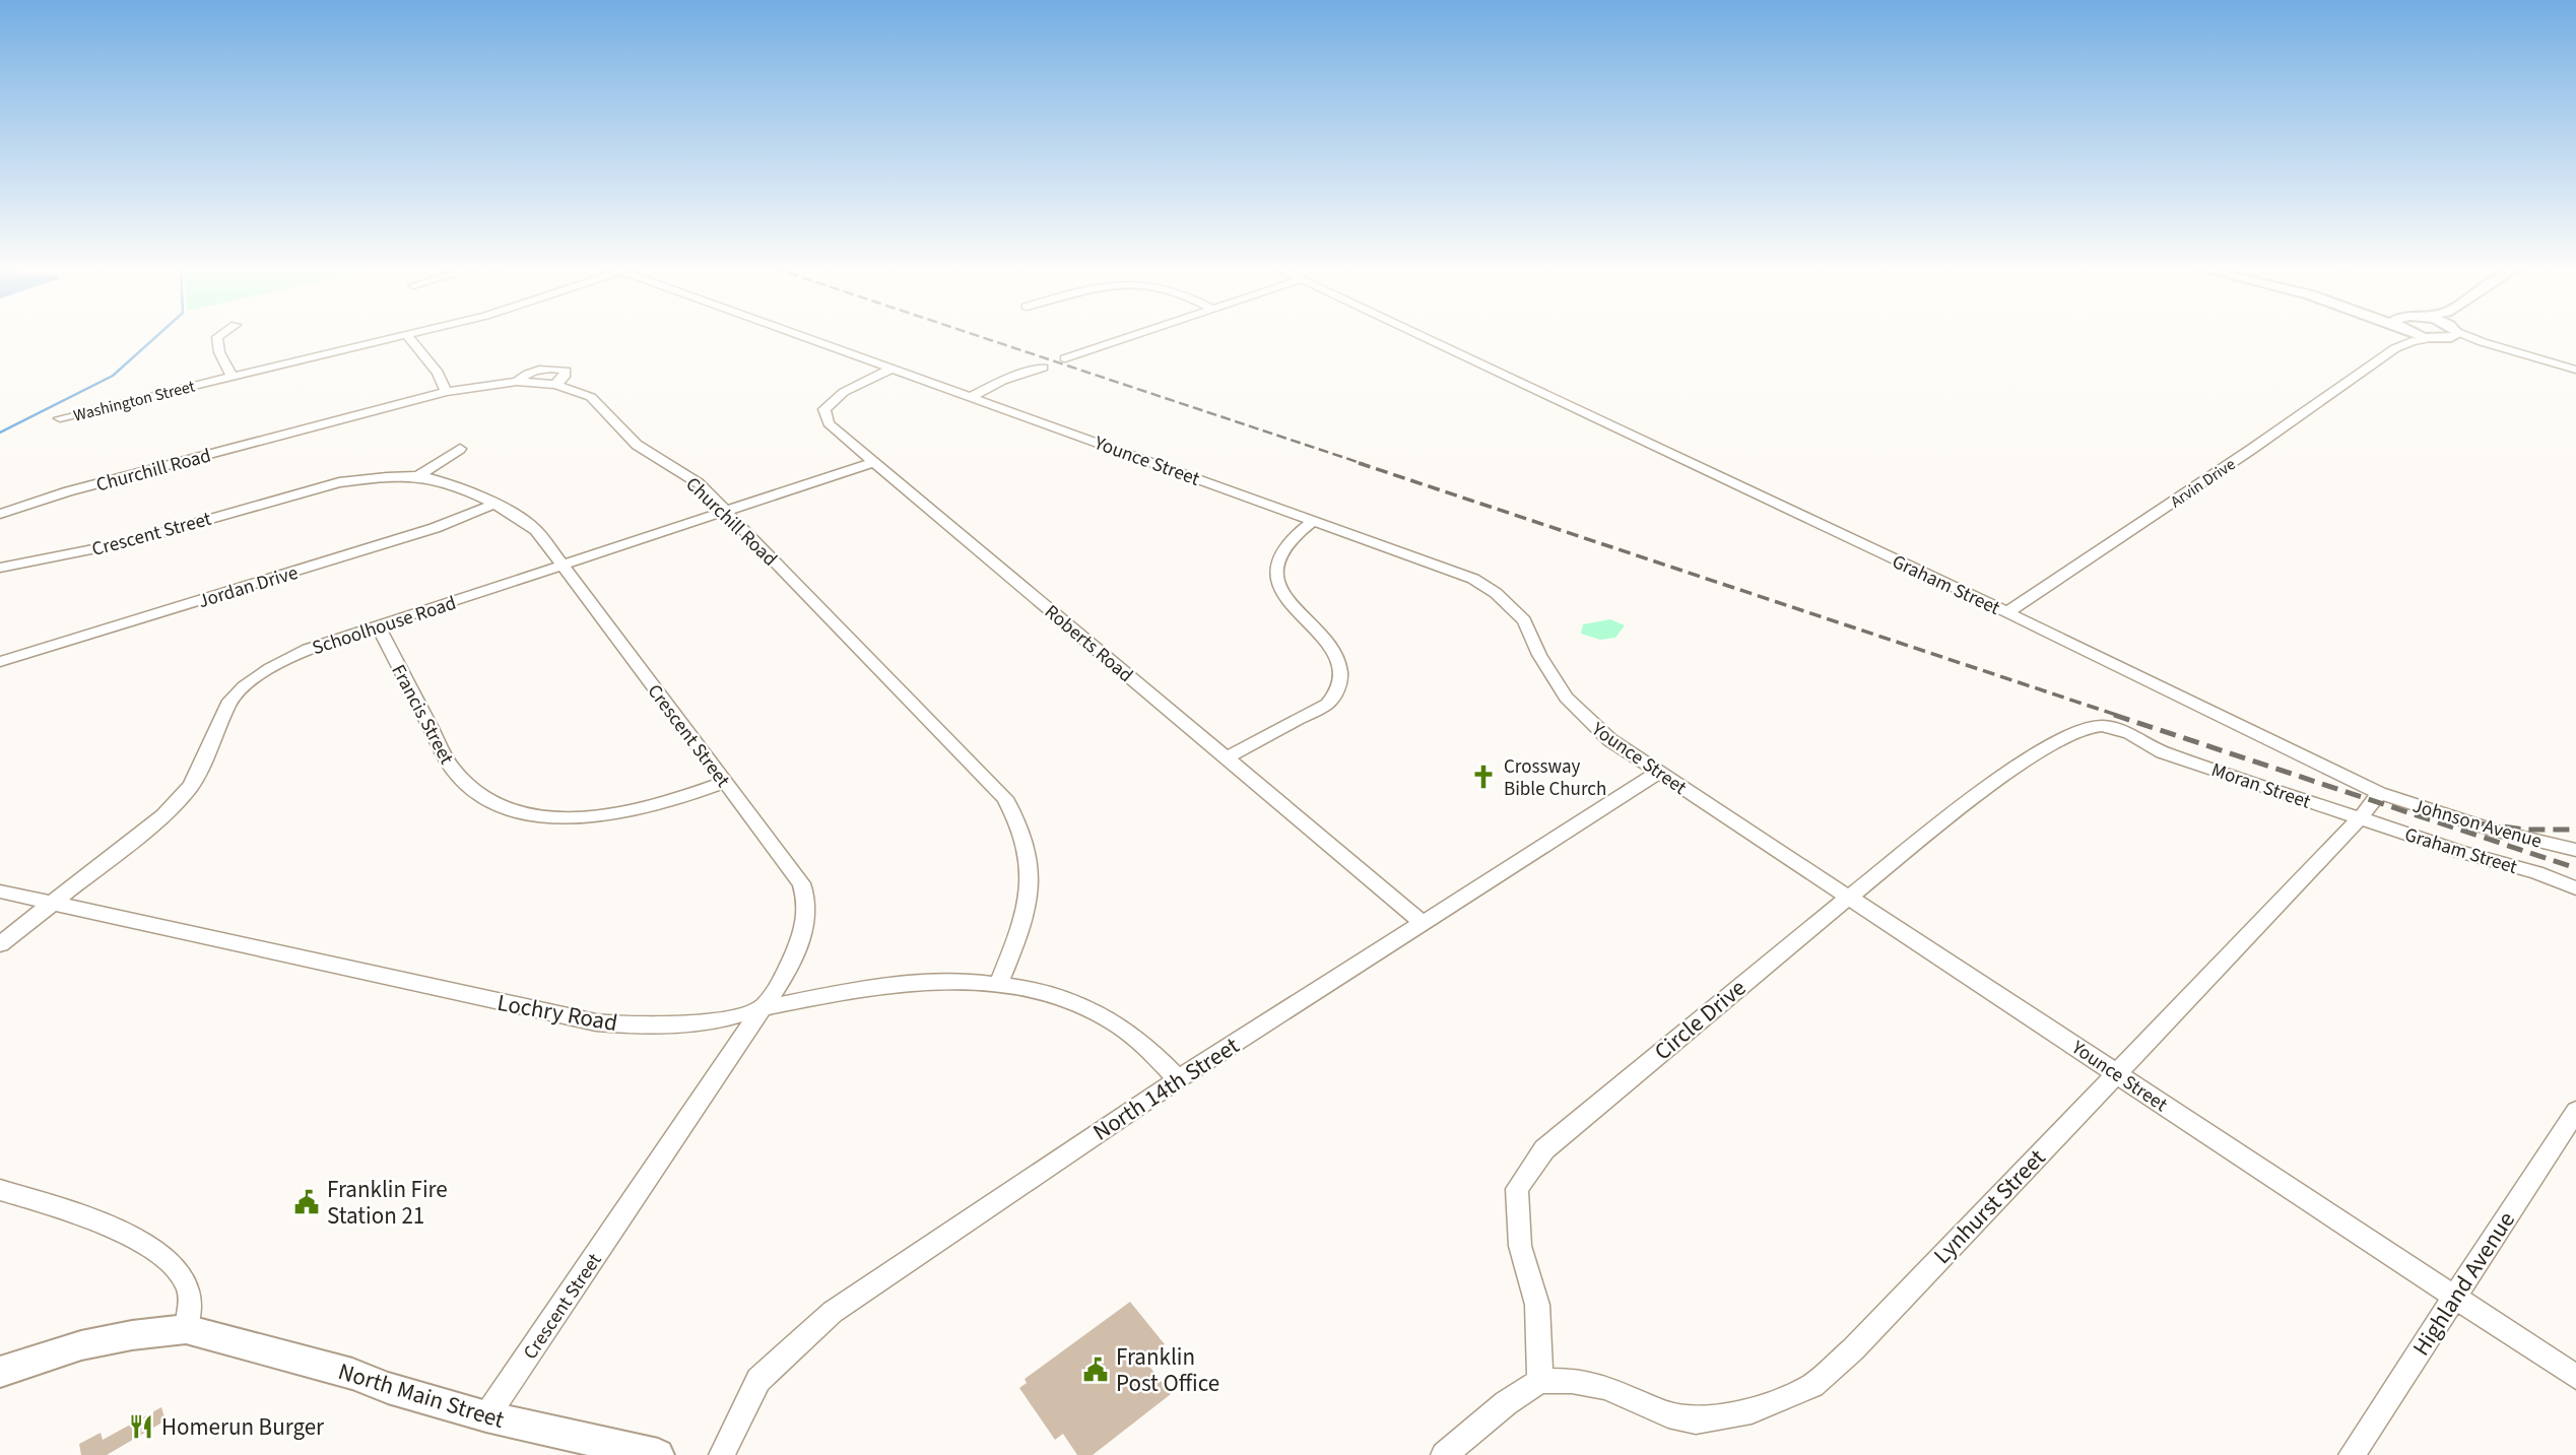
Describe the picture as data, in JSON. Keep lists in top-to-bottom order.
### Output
{
  "streets": {
    "street": [
      "Washington Street",
      "Younce Street",
      "Churchill Road",
      "Arvin Drive",
      "Crescent Street",
      "Graham Street",
      "Jordan Drive",
      "Schoolhouse Road",
      "Roberts Road",
      "Francis Street",
      "Moran Street",
      "Johnson Avenue",
      "Lochry Road",
      "Circle Drive",
      "North 14th Street",
      "Lynhurst Street",
      "Highland Avenue",
      "North Main Street"
    ]
  },
  "crossings": [
    ["Younce Street", "Roberts Road"],
    ["Younce Street", "Circle Drive"],
    ["Younce Street", "North 14th Street"],
    ["Younce Street", "Lynhurst Street"],
    ["Younce Street", "Highland Avenue"],
    ["Churchill Road", "Schoolhouse Road"],
    ["Churchill Road", "Lochry Road"],
    ["Arvin Drive", "Graham Street"],
    ["Crescent Street", "Jordan Drive"],
    ["Crescent Street", "Schoolhouse Road"],
    ["Crescent Street", "Francis Street"],
    ["Crescent Street", "Lochry Road"],
    ["Crescent Street", "North Main Street"],
    ["Graham Street", "Moran Street"],
    ["Graham Street", "Johnson Avenue"],
    ["Graham Street", "Lynhurst Street"],
    ["Schoolhouse Road", "Roberts Road"],
    ["Schoolhouse Road", "Francis Street"],
    ["Schoolhouse Road", "Lochry Road"],
    ["Roberts Road", "North 14th Street"],
    ["Moran Street", "Circle Drive"],
    ["Moran Street", "Lynhurst Street"],
    ["Lochry Road", "North 14th Street"],
    ["Circle Drive", "Lynhurst Street"]
  ],
  "places": {
    "church": ["Crossway Bible Church"],
    "public building": ["Franklin Fire Station 21", "Franklin Post Office"],
    "restaurant": ["Homerun Burger"]
  }
}
